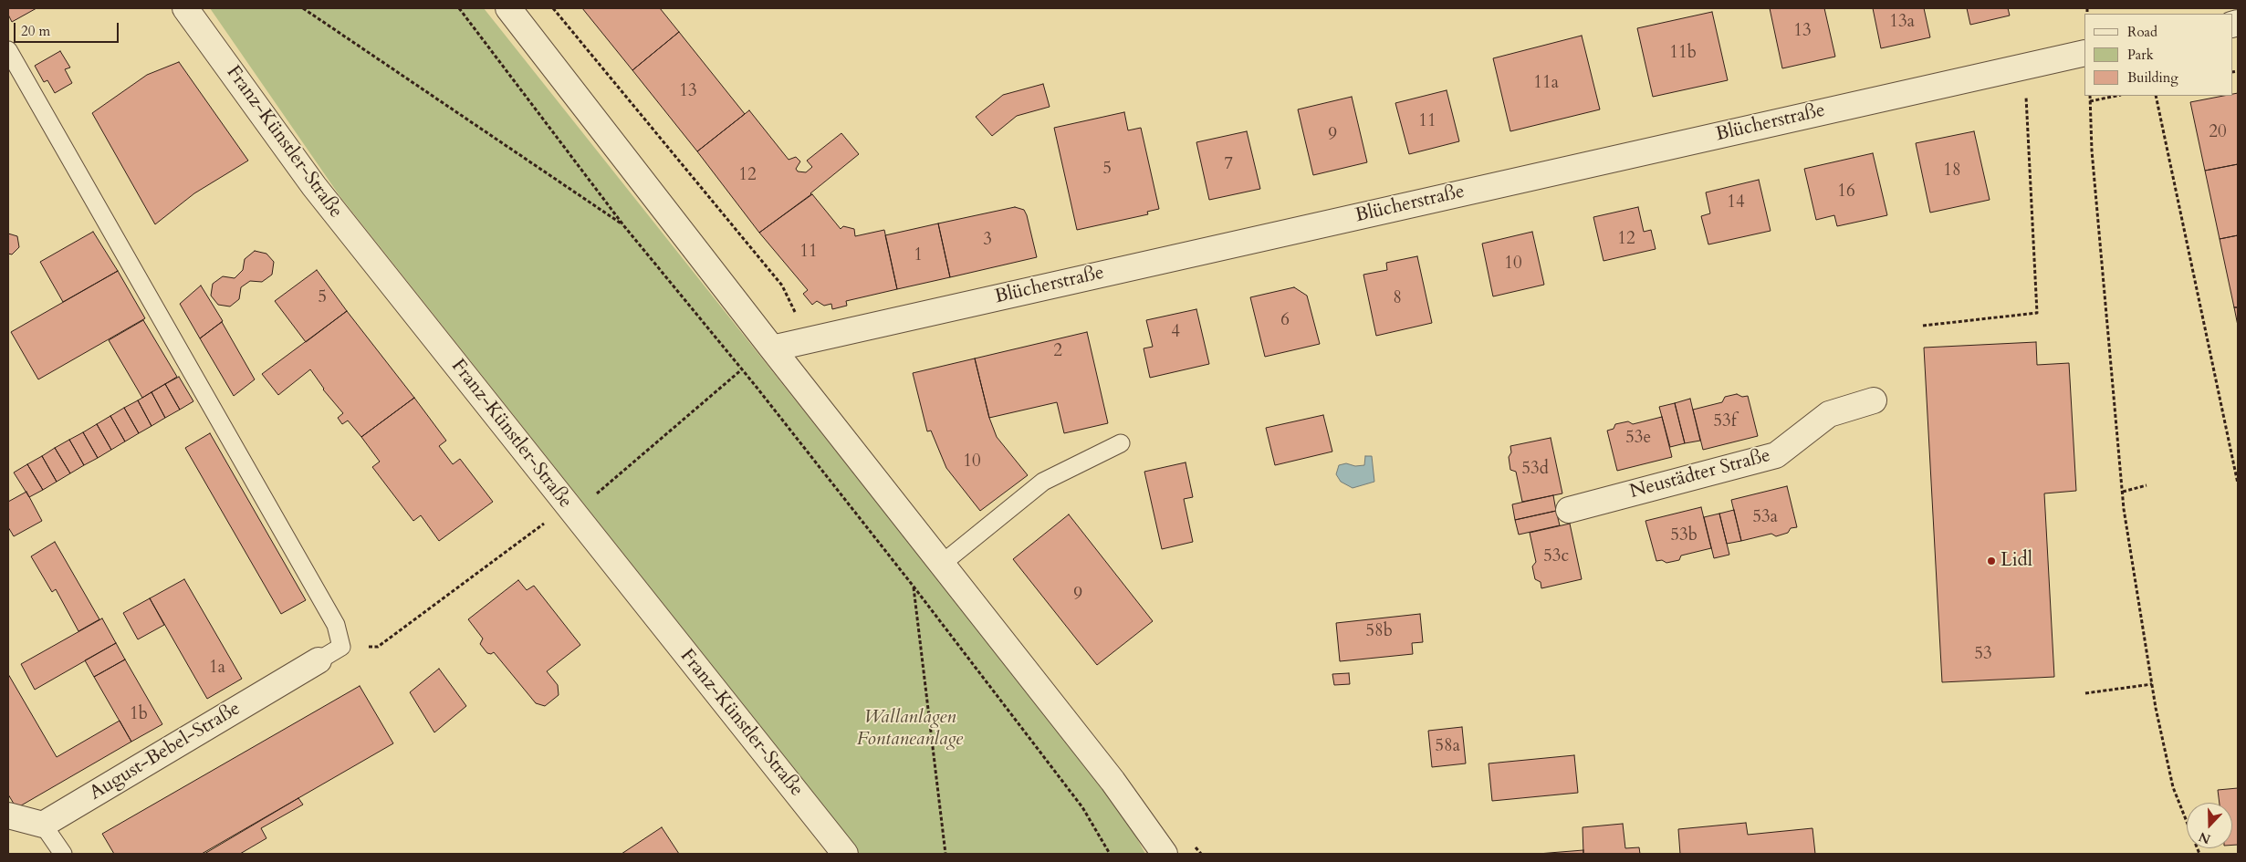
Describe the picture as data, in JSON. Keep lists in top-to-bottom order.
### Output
{
  "streets": {
    "street": [
      "Blücherstraße",
      "Franz-Künstler-Straße",
      "Neustädter Straße",
      "August-Bebel-Straße"
    ]
  },
  "parks": ["Wallanlagen Fontaneanlage"],
  "places": ["Lidl"],
  "house_numbers": [
    "13a",
    "13",
    "11b",
    "11a",
    "13",
    "11",
    "20",
    "9",
    "7",
    "5",
    "18",
    "12",
    "16",
    "14",
    "12",
    "3",
    "11",
    "1",
    "10",
    "5",
    "8",
    "6",
    "4",
    "2",
    "53f",
    "53e",
    "10",
    "53d",
    "53a",
    "53b",
    "53c",
    "9",
    "58b",
    "53",
    "1a",
    "1b",
    "58a"
  ],
  "legend": ["Road", "Park", "Building"],
  "scale_bar": "20 m",
  "north": "bottom"
}
